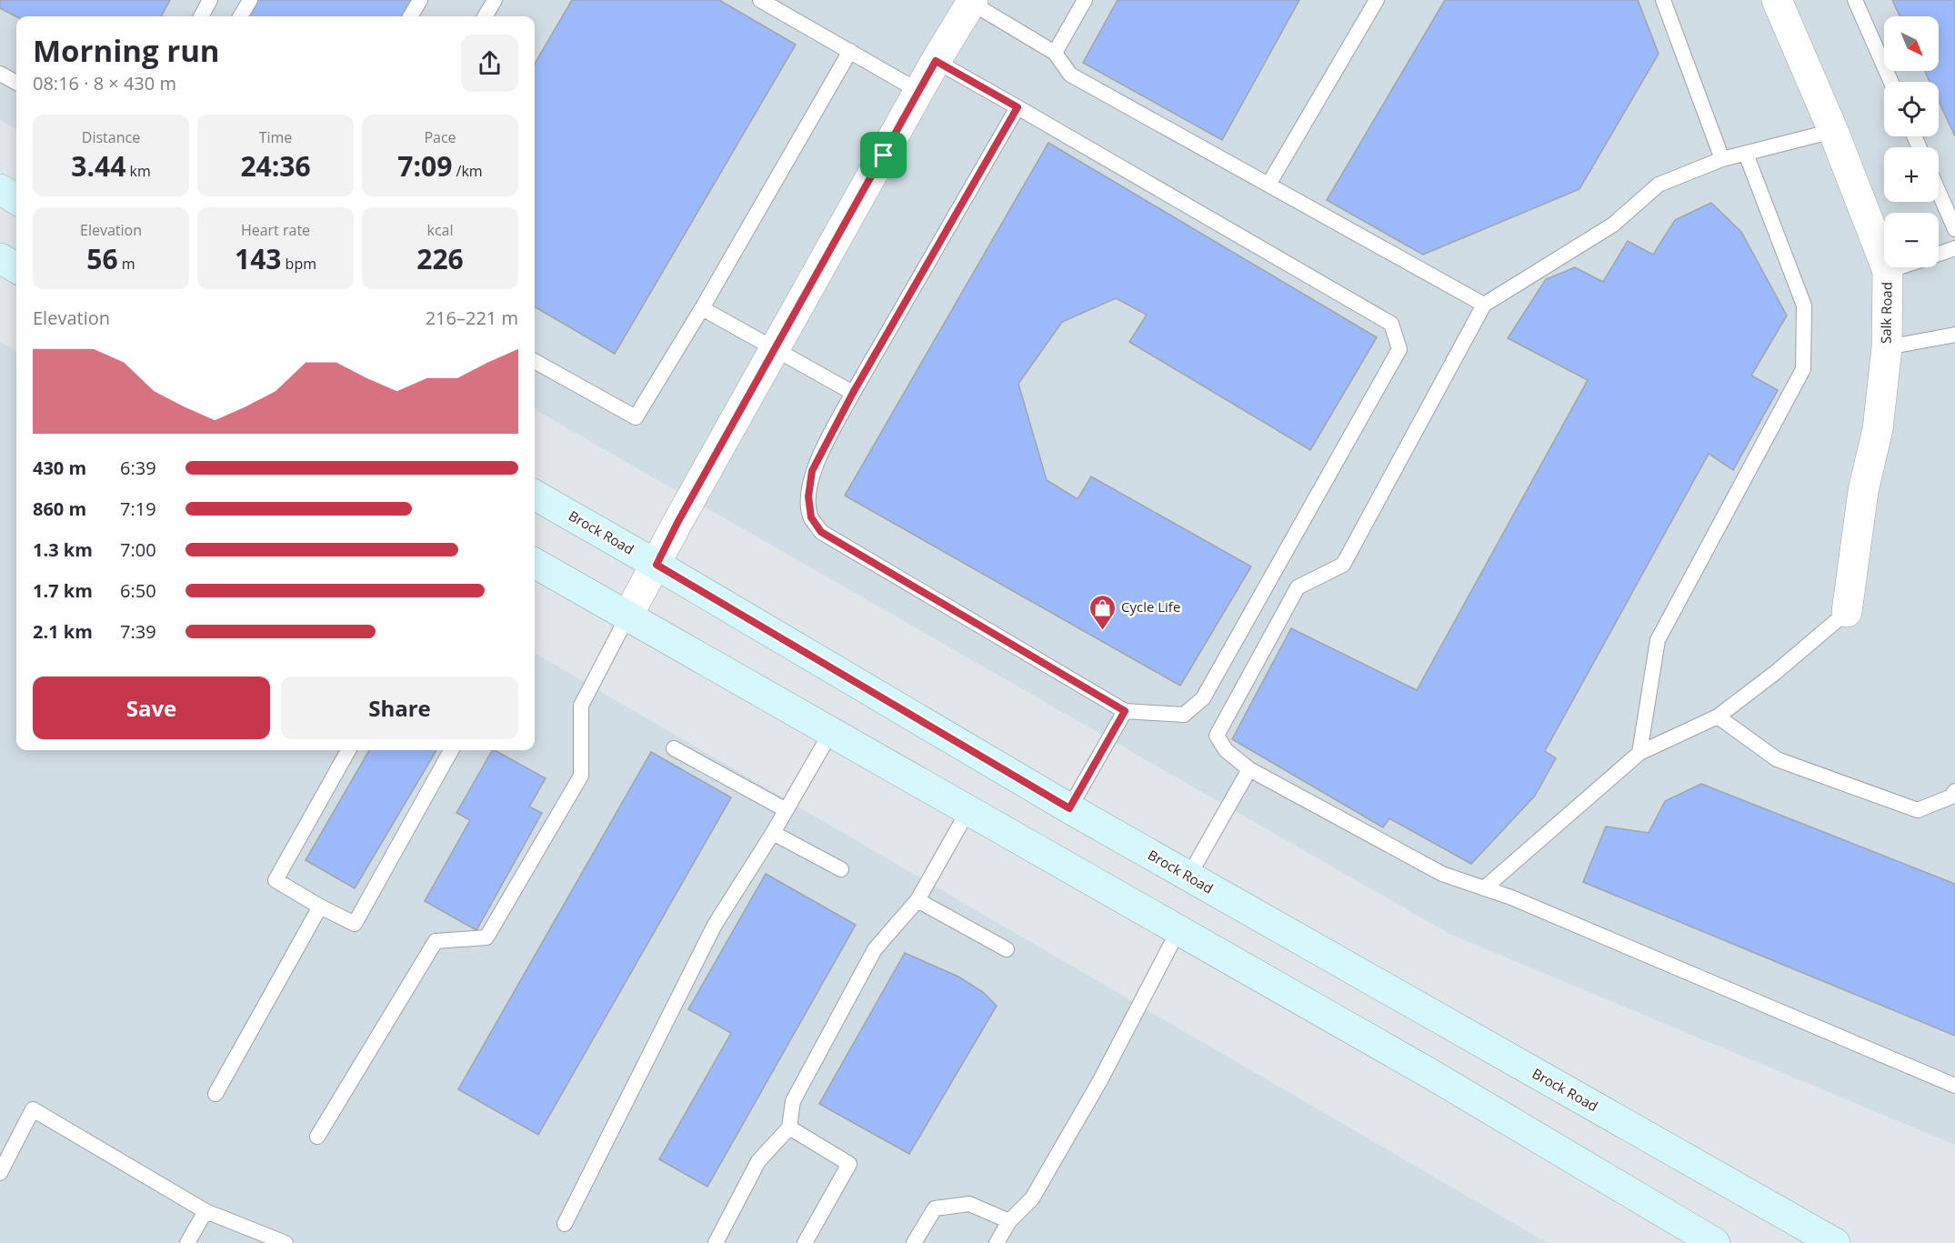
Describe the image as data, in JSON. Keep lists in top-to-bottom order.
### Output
{
  "streets": {
    "main road": ["Brock Road"],
    "street": ["Salk Road"]
  },
  "places": {
    "shop": ["Cycle Life"]
  },
  "north": "bottom right",
  "page": {
    "map_buttons": ["+", "−"],
    "heading": ["Morning run", "08:16 · 8 × 430 m"],
    "stats": [
      ["Distance", "3.44 km"],
      ["Time", "24:36"],
      ["Pace", "7:09 /km"],
      ["Elevation", "56 m"],
      ["Heart rate", "143 bpm"],
      ["kcal", "226"]
    ],
    "chart": ["Elevation", "216–221 m"],
    "list": [
      {
        "name": "430 m",
        "note": "6:39"
      },
      {
        "name": "860 m",
        "note": "7:19"
      },
      {
        "name": "1.3 km",
        "note": "7:00"
      },
      {
        "name": "1.7 km",
        "note": "6:50"
      },
      {
        "name": "2.1 km",
        "note": "7:39"
      }
    ],
    "buttons": ["Save", "Share"]
  }
}
